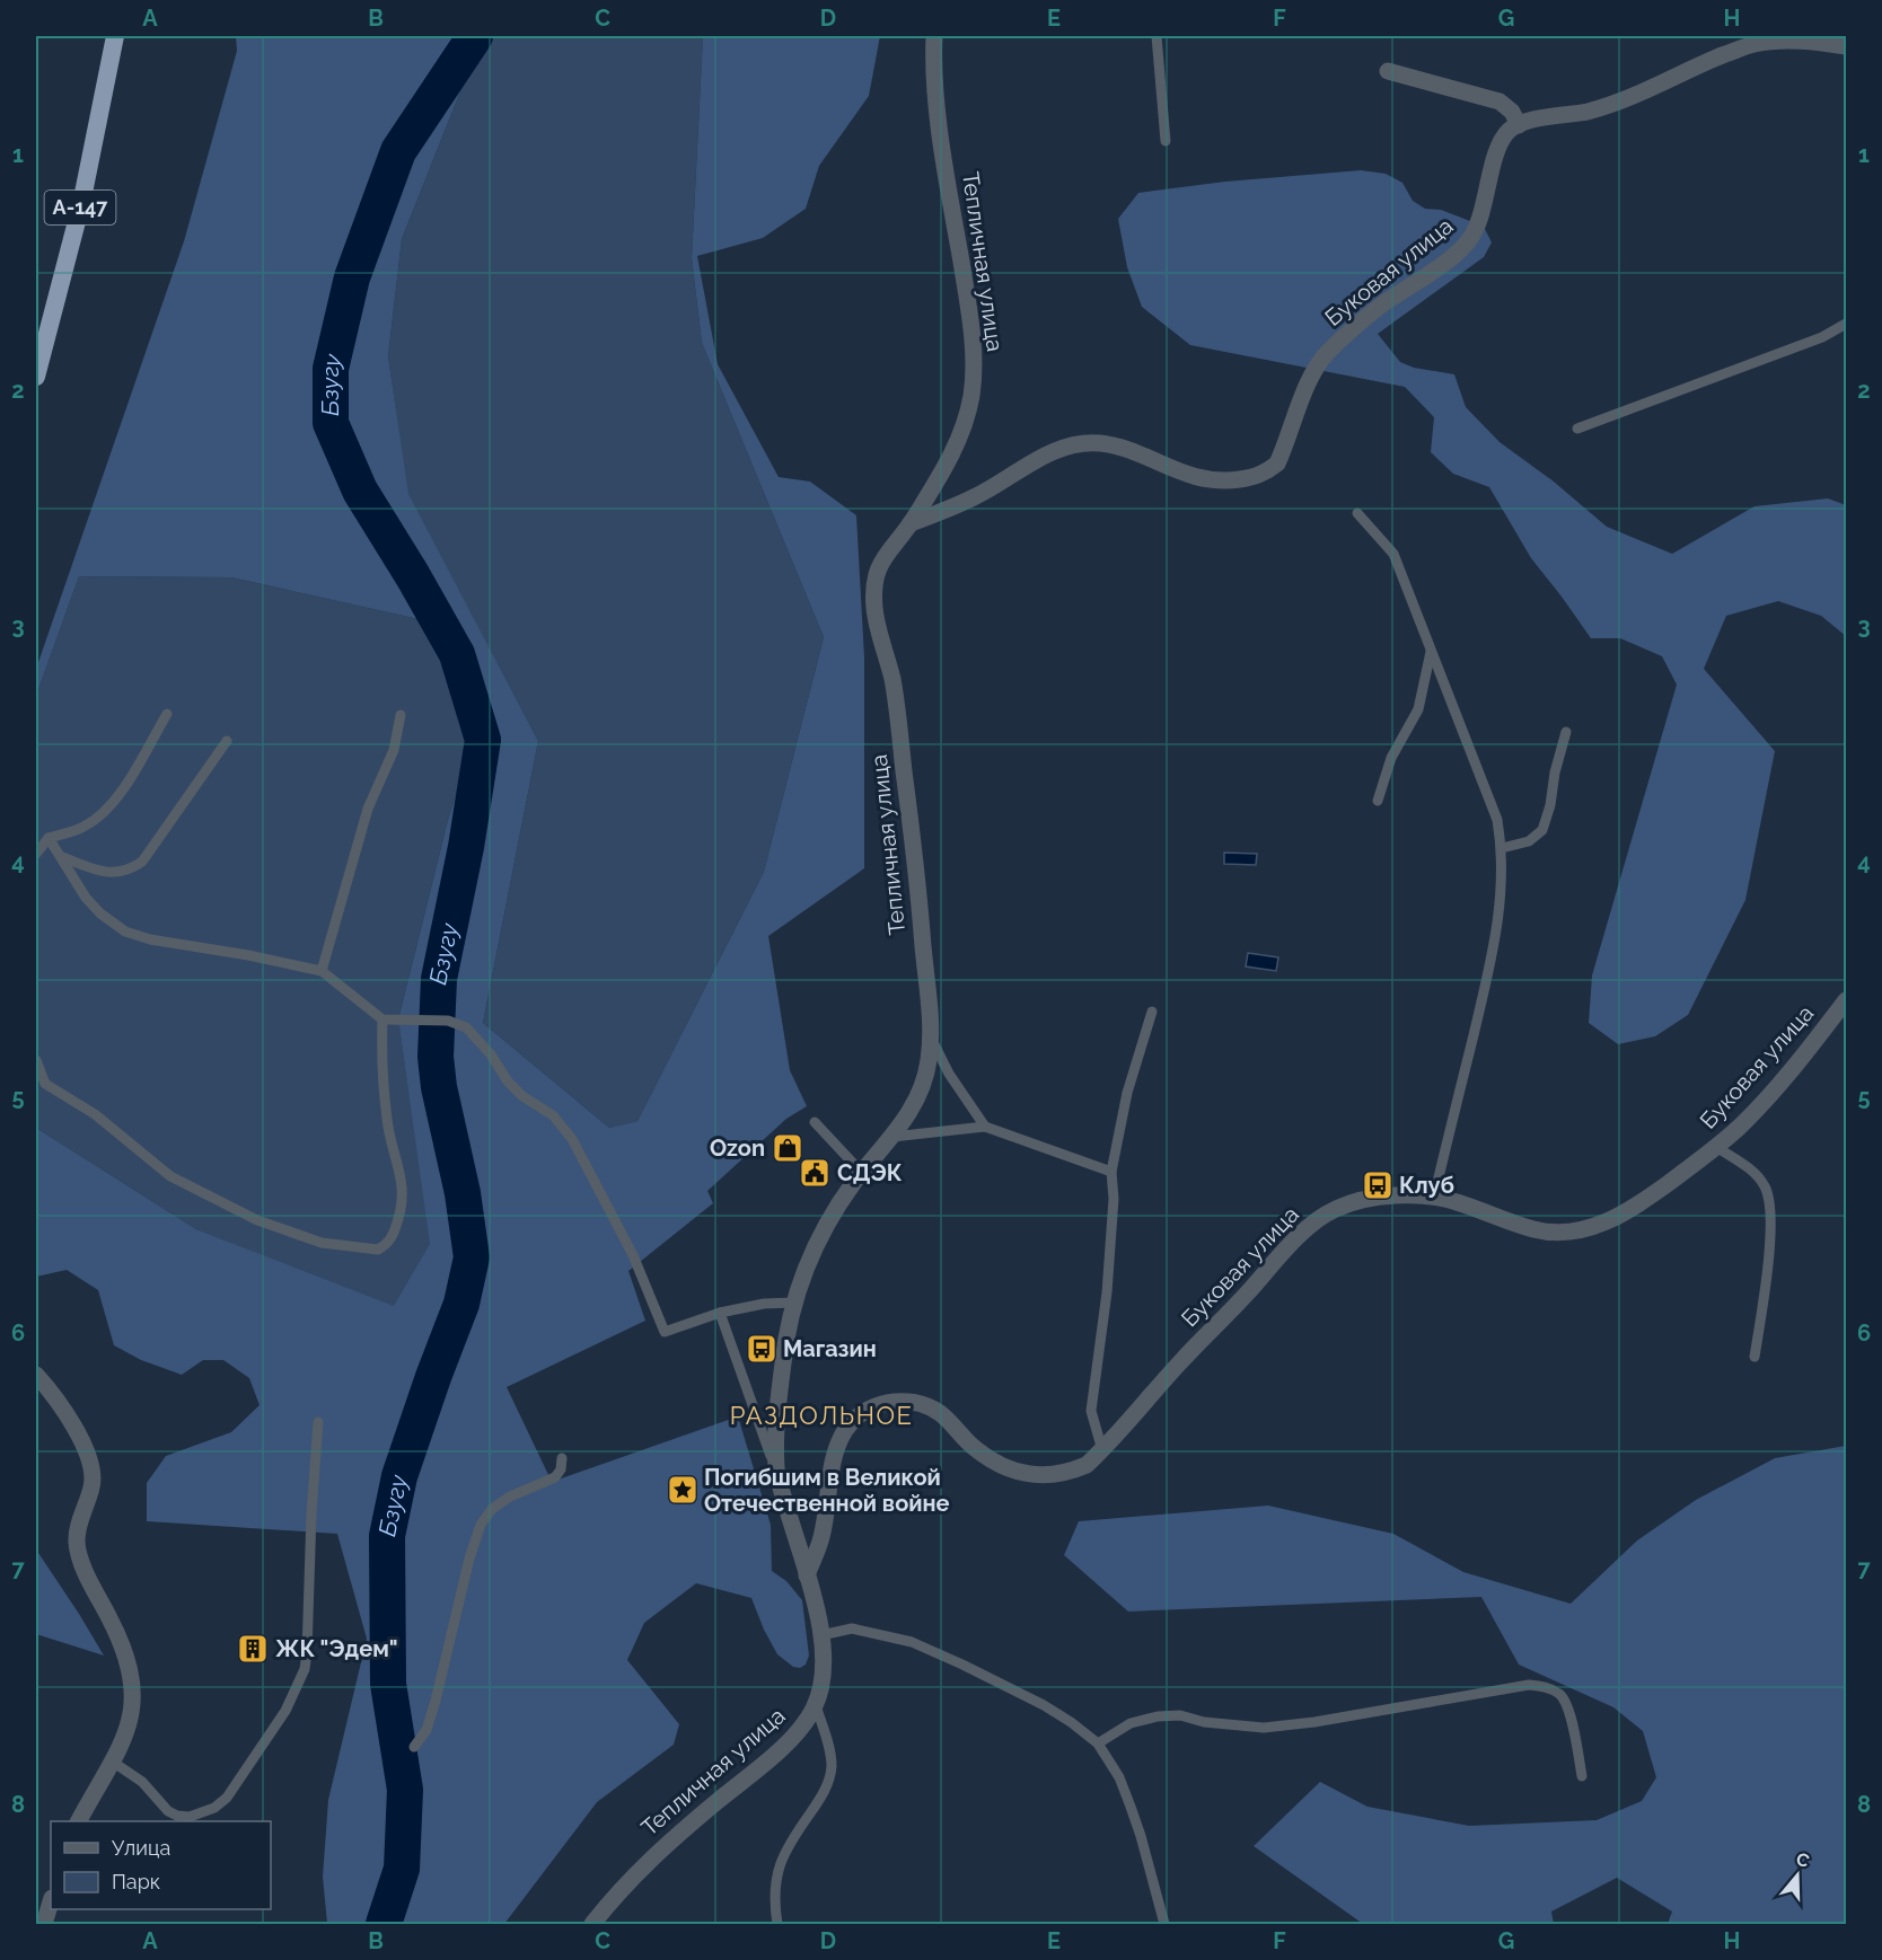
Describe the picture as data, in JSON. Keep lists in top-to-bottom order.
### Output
{
  "streets": {
    "highway": ["А-147"],
    "street": ["Тепличная улица", "Буковая улица"]
  },
  "crossings": [
    ["Тепличная улица", "Буковая улица"]
  ],
  "districts": ["РАЗДОЛЬНОЕ"],
  "water": ["Бзугу"],
  "places": {
    "shop": ["Ozon"],
    "public building": ["СДЭК"],
    "bus stop": ["Клуб", "Магазин"],
    "place": ["Погибшим в Великой Отечественной войне"],
    "building": ["ЖК \"Эдем\""]
  },
  "legend": ["Улица", "Парк"],
  "north": "top",
  "grid": {
    "columns": [
      "A",
      "B",
      "C",
      "D",
      "E",
      "F",
      "G",
      "H"
    ],
    "rows": [
      "1",
      "2",
      "3",
      "4",
      "5",
      "6",
      "7",
      "8"
    ]
  }
}
